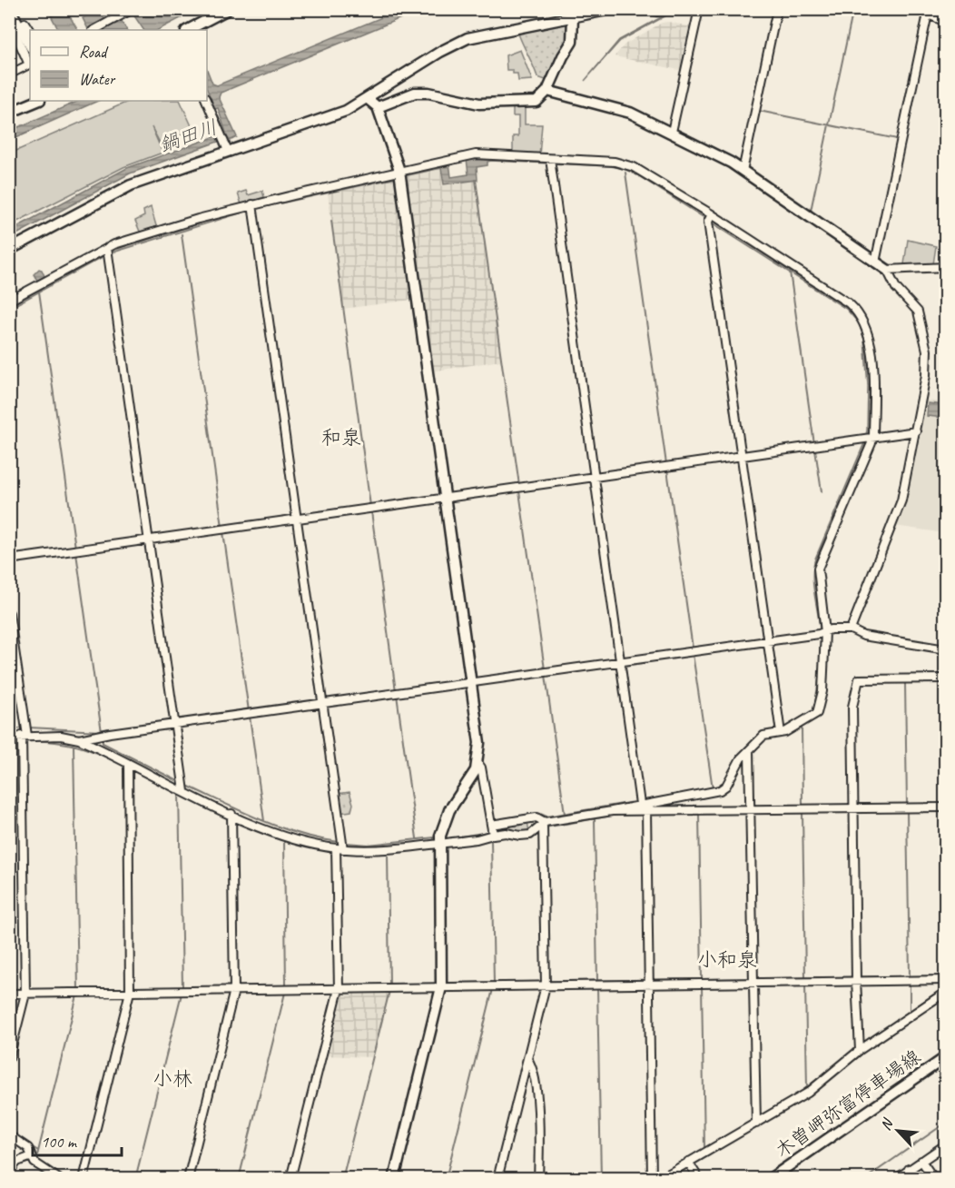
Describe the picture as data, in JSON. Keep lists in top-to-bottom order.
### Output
{
  "streets": {
    "street": ["木曽岬弥富停車場線"]
  },
  "districts": ["和泉", "小和泉", "小林"],
  "water": ["鍋田川"],
  "legend": ["Road", "Water"],
  "scale_bar": "100 m",
  "north": "top left"
}
